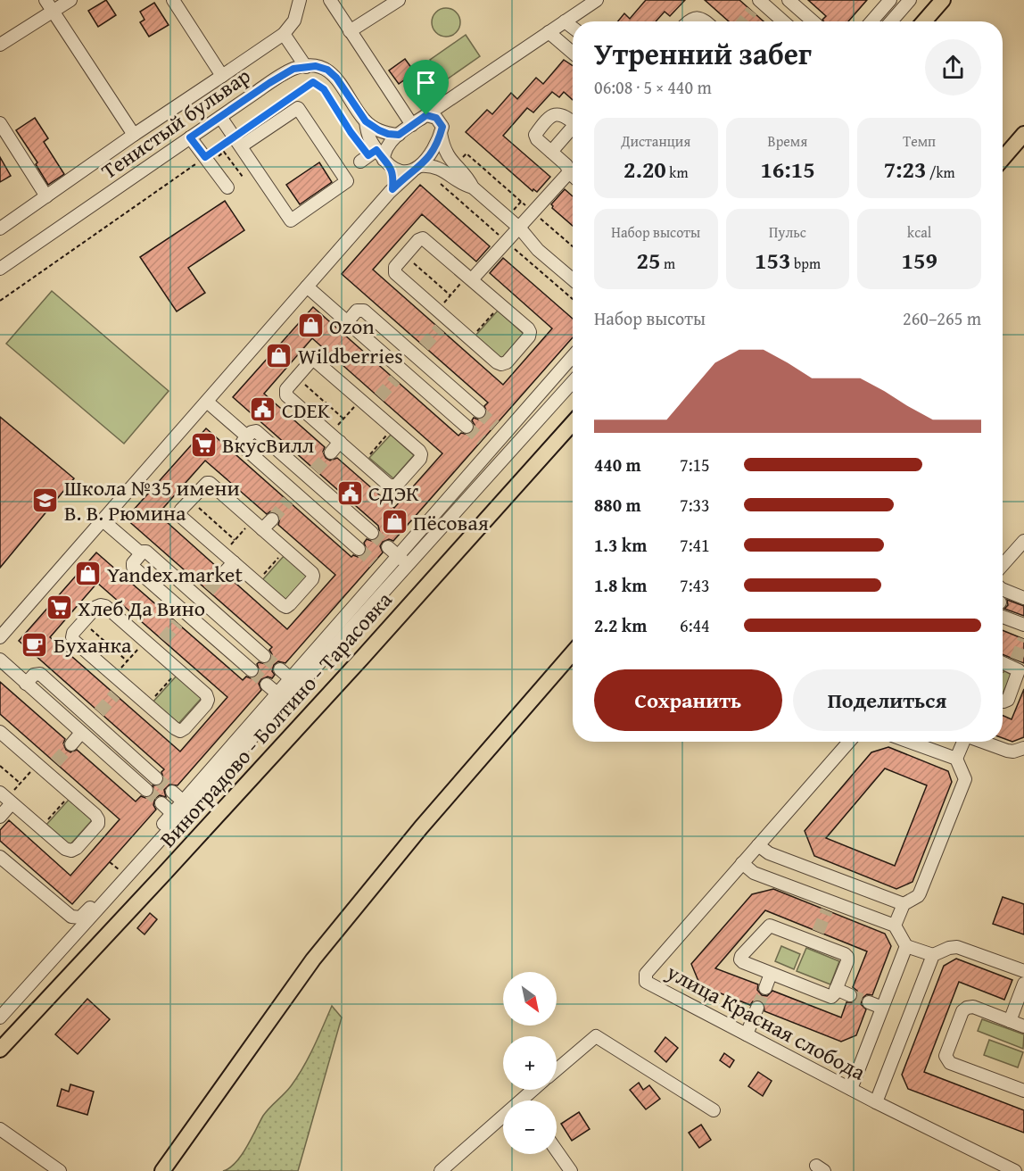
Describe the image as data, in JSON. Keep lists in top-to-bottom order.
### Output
{
  "streets": {
    "main road": ["Виноградово - Болтино - Тарасовка"],
    "street": ["Тенистый бульвар", "улица Красная слобода"]
  },
  "places": {
    "shop": [
      "Ozon",
      "Wildberries",
      "Пёсовая",
      "Yandex.market"
    ],
    "public building": ["CDEK", "СДЭК"],
    "supermarket": ["ВкусВилл", "Хлеб Да Вино"],
    "school or university": ["Школа №35 имени В. В. Рюмина"],
    "cafe": ["Буханка"]
  },
  "north": "bottom right",
  "page": {
    "heading": ["Утренний забег", "06:08 · 5 × 440 m"],
    "stats": [
      ["Дистанция", "2.20 km"],
      ["Время", "16:15"],
      ["Темп", "7:23 /km"],
      ["Набор высоты", "25 m"],
      ["Пульс", "153 bpm"],
      ["kcal", "159"]
    ],
    "chart": ["Набор высоты", "260–265 m"],
    "list": [
      {
        "name": "440 m",
        "note": "7:15"
      },
      {
        "name": "880 m",
        "note": "7:33"
      },
      {
        "name": "1.3 km",
        "note": "7:41"
      },
      {
        "name": "1.8 km",
        "note": "7:43"
      },
      {
        "name": "2.2 km",
        "note": "6:44"
      }
    ],
    "buttons": ["Сохранить", "Поделиться"],
    "map_buttons": ["+", "−"]
  }
}
